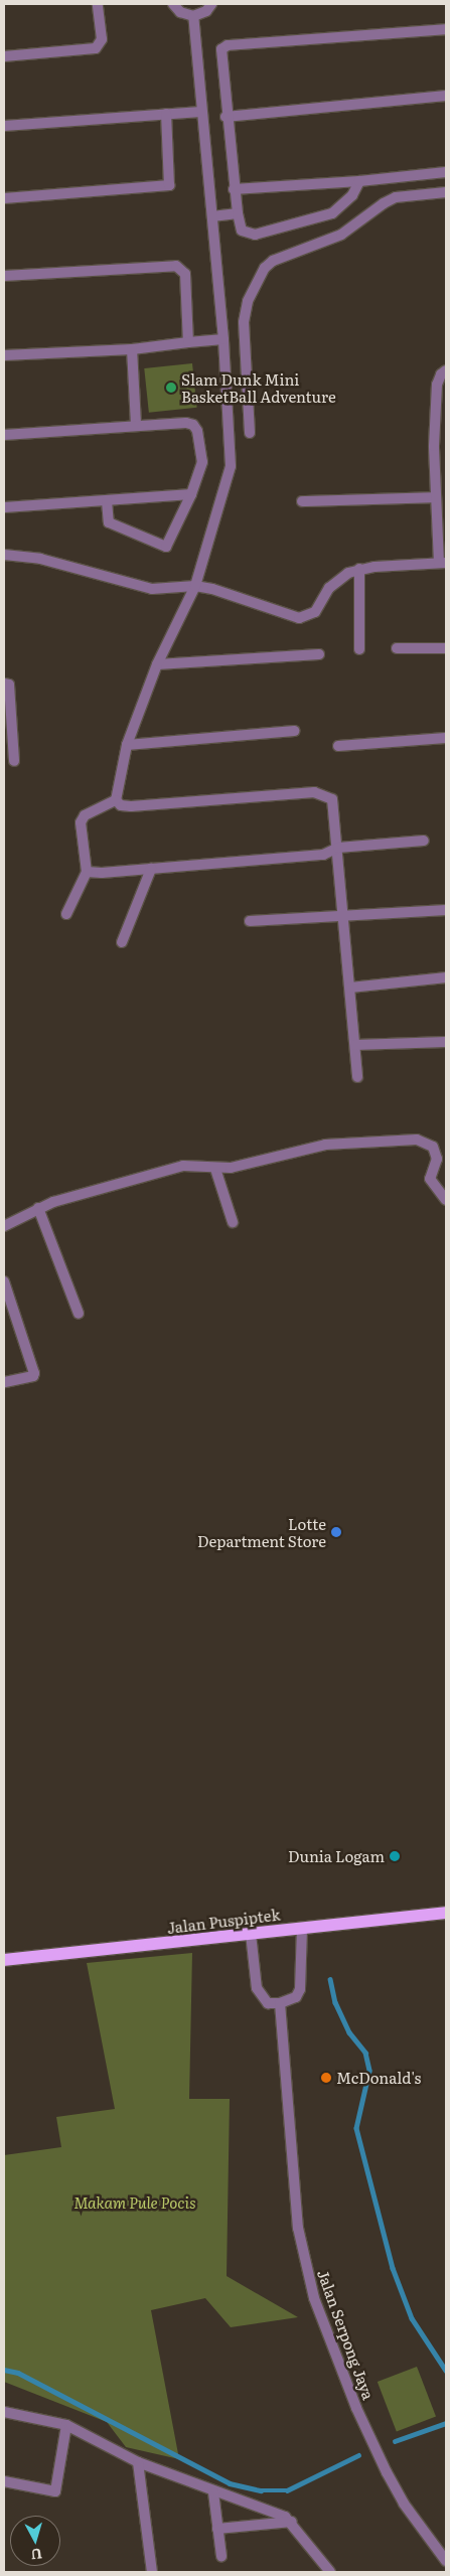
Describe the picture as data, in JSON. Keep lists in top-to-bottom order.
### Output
{
  "streets": {
    "main road": ["Jalan Puspiptek"],
    "street": ["Jalan Serpong Jaya"]
  },
  "parks": ["Makam Pule Pocis"],
  "places": [
    "Slam Dunk Mini BasketBall Adventure",
    "Lotte Department Store",
    "Dunia Logam",
    "McDonald's"
  ],
  "north": "bottom"
}
